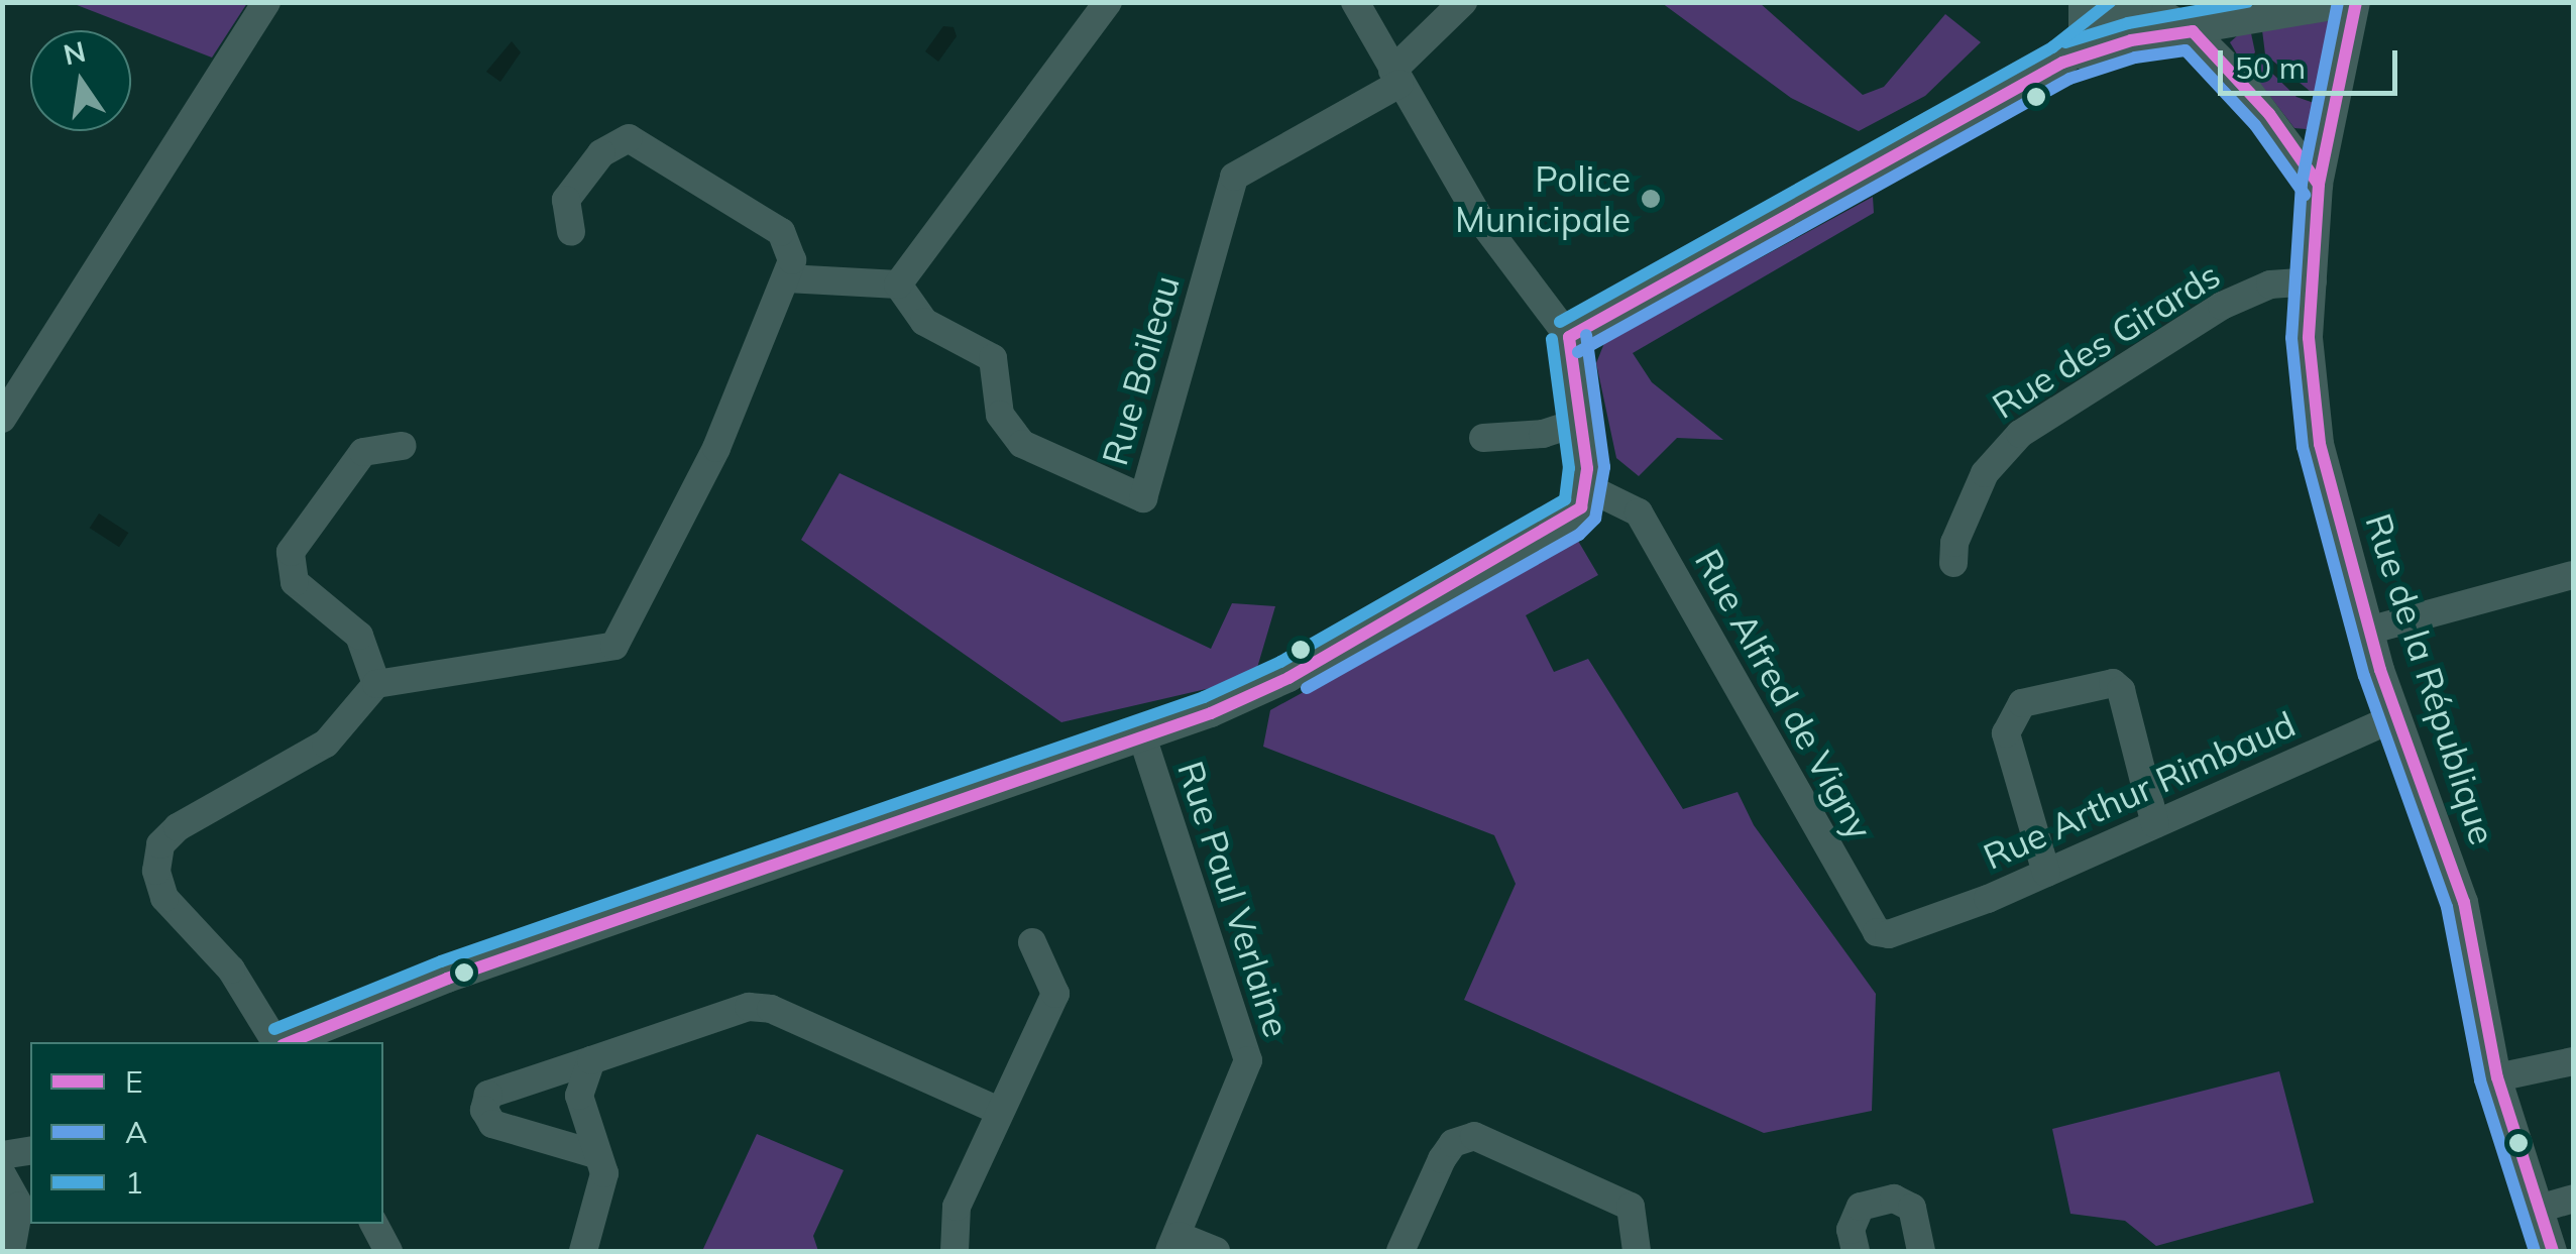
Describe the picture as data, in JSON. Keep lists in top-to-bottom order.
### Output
{
  "streets": {
    "street": [
      "Rue des Girards",
      "Rue Boileau",
      "Rue de la République",
      "Rue Alfred de Vigny",
      "Rue Arthur Rimbaud",
      "Rue Paul Verlaine"
    ]
  },
  "crossings": [
    ["Rue des Girards", "Rue de la République"],
    ["Rue de la République", "Rue Arthur Rimbaud"],
    ["Rue Alfred de Vigny", "Rue Arthur Rimbaud"]
  ],
  "places": ["Police Municipale"],
  "lines": ["transit line E", "transit line A", "transit line 1"],
  "legend": ["E", "A", "1"],
  "scale_bar": "50 m",
  "north": "top"
}
